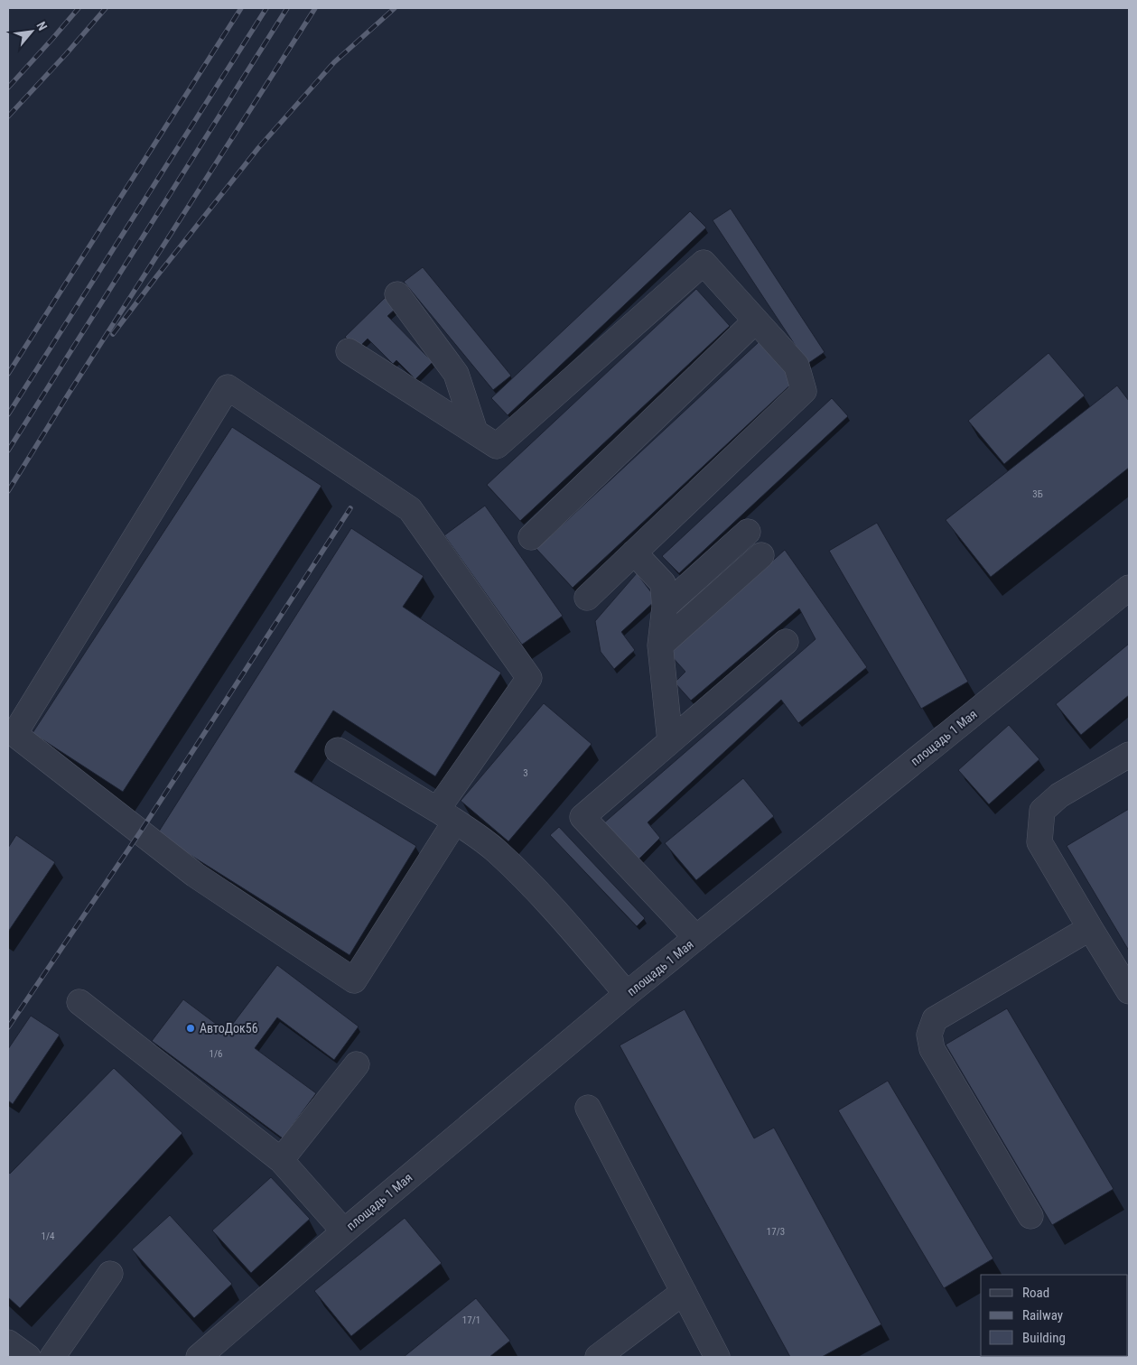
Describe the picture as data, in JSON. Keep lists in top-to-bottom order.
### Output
{
  "streets": {
    "street": ["площадь 1 Мая"]
  },
  "places": ["АвтоДок56"],
  "house_numbers": [
    "3Б",
    "3",
    "1/6",
    "17/3",
    "1/4",
    "17/1"
  ],
  "legend": ["Road", "Railway", "Building"],
  "north": "top right"
}
